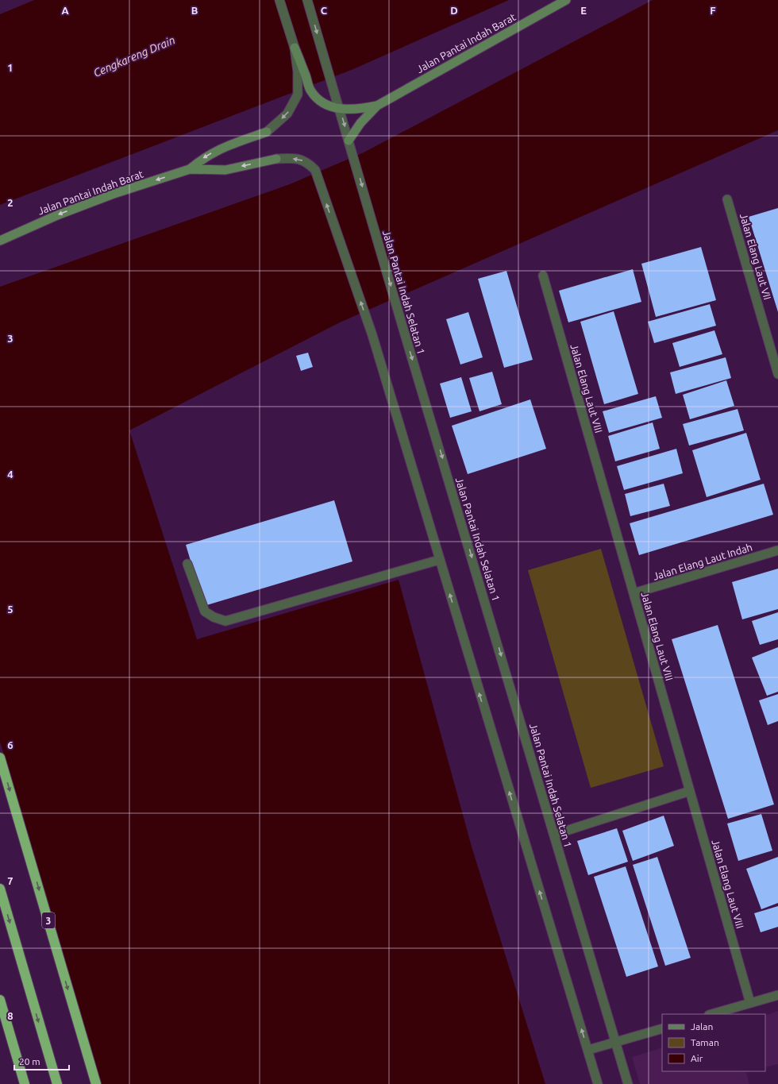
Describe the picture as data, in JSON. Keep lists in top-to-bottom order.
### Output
{
  "streets": {
    "highway": ["3"],
    "main road": ["Jalan Pantai Indah Barat"],
    "street": [
      "Jalan Elang Laut VII",
      "Jalan Pantai Indah Selatan 1",
      "Jalan Elang Laut VIII",
      "Jalan Elang Laut Indah"
    ]
  },
  "crossings": [
    ["Jalan Pantai Indah Barat", "Jalan Pantai Indah Selatan 1"],
    ["Jalan Elang Laut VIII", "Jalan Elang Laut Indah"]
  ],
  "one_way": ["Jalan Pantai Indah Barat"],
  "water": ["Cengkareng Drain"],
  "legend": ["Jalan", "Taman", "Air"],
  "scale_bar": "20 m",
  "grid": {
    "columns": [
      "A",
      "B",
      "C",
      "D",
      "E",
      "F"
    ],
    "rows": [
      "1",
      "2",
      "3",
      "4",
      "5",
      "6",
      "7",
      "8"
    ]
  }
}
